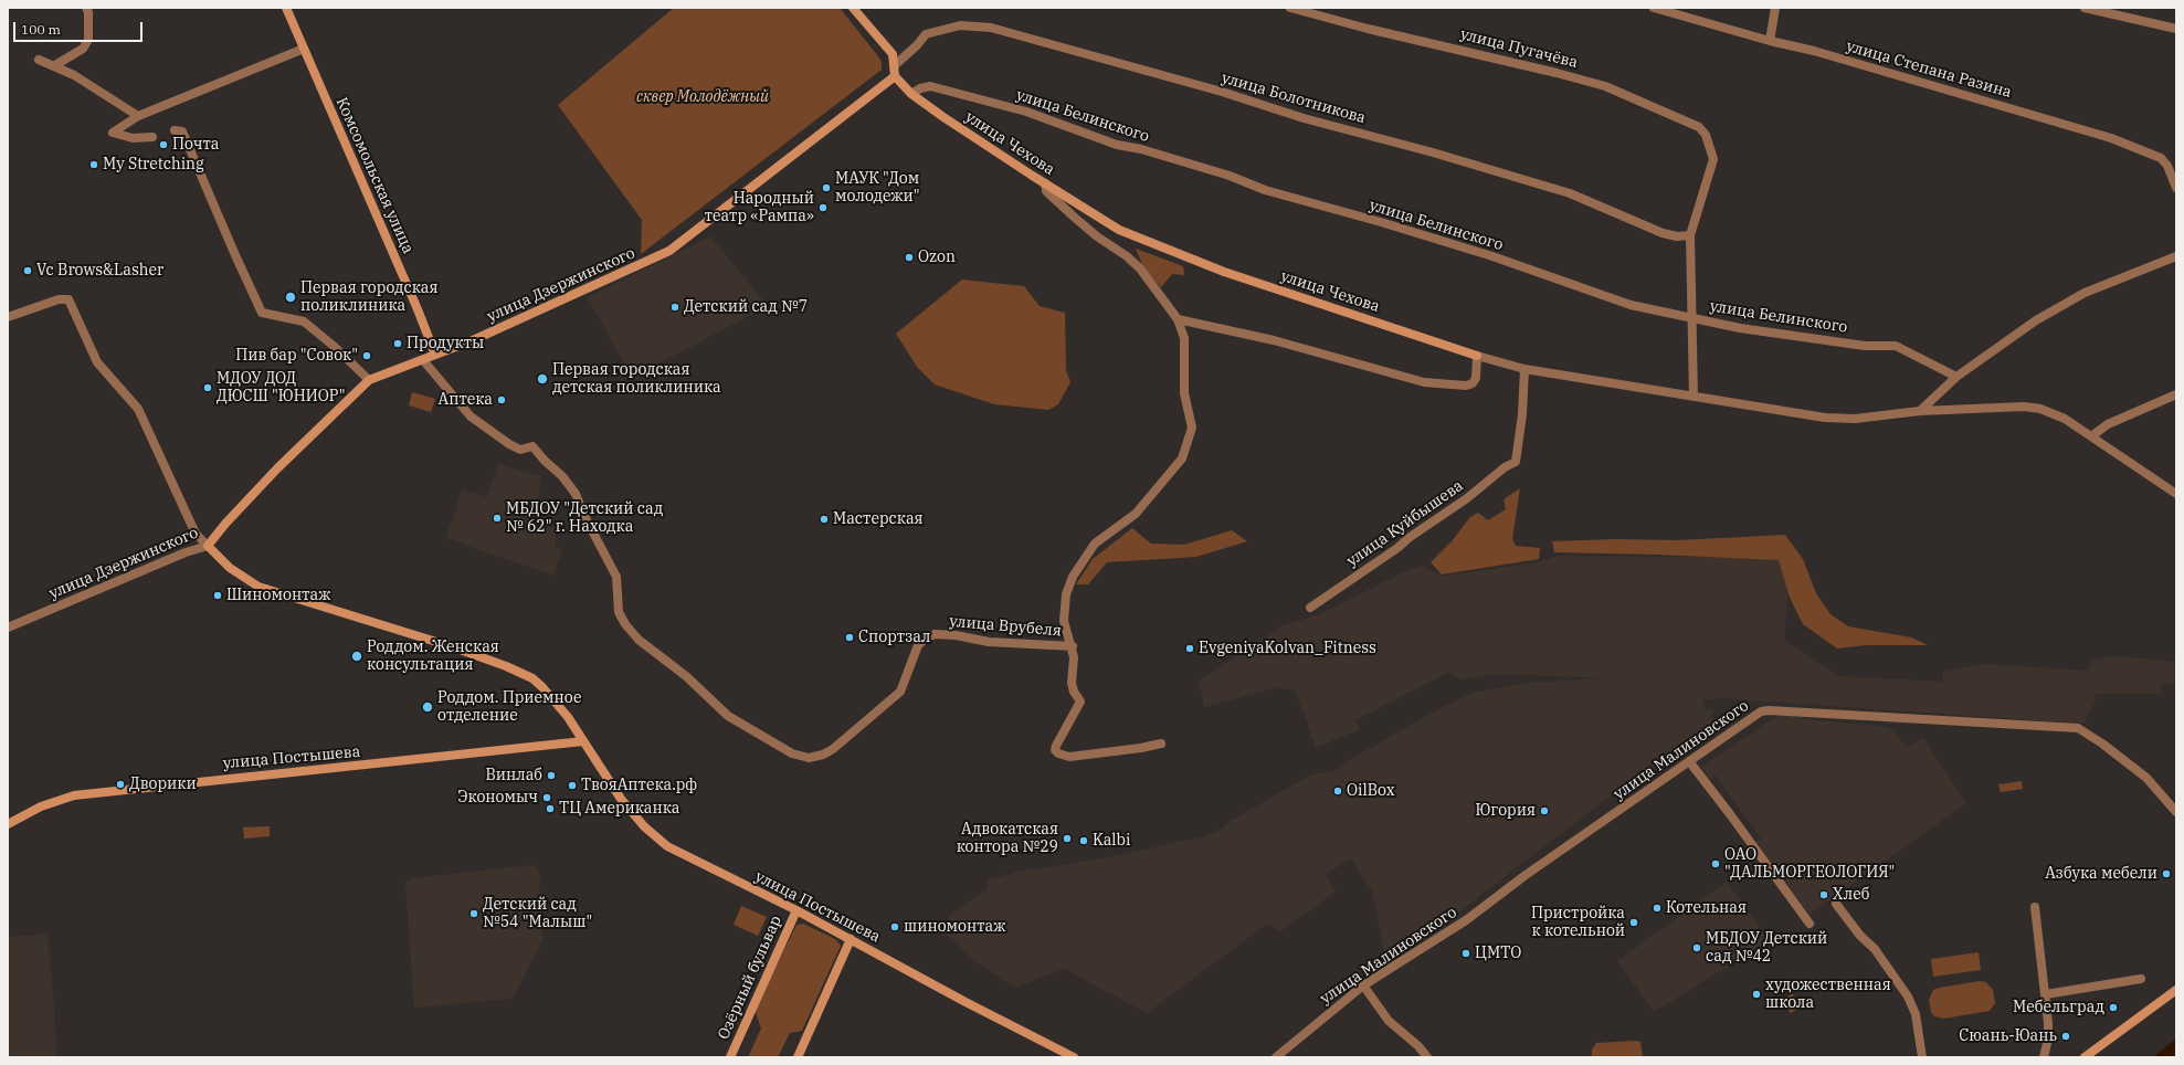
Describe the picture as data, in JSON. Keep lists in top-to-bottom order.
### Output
{
  "streets": {
    "street": [
      "улица Пугачёва",
      "улица Степана Разина",
      "улица Болотникова",
      "улица Белинского",
      "улица Чехова",
      "Комсомольская улица",
      "улица Дзержинского",
      "улица Куйбышева",
      "улица Врубеля",
      "улица Малиновского",
      "улица Постышева",
      "Озёрный бульвар"
    ]
  },
  "crossings": [
    ["улица Пугачёва", "улица Болотникова"],
    ["улица Белинского", "улица Чехова"],
    ["улица Чехова", "улица Дзержинского"],
    ["Комсомольская улица", "улица Дзержинского"],
    ["улица Дзержинского", "улица Врубеля"],
    ["улица Дзержинского", "улица Постышева"],
    ["улица Постышева", "Озёрный бульвар"]
  ],
  "parks": ["сквер Молодёжный"],
  "places": [
    "Почта",
    "My Stretching",
    "МАУК \"Дом молодежи\"",
    "Народный театр «Рампа»",
    "Ozon",
    "Vc Brows&Lasher",
    "Первая городская поликлиника",
    "Детский сад №7",
    "Продукты",
    "Пив бар \"Совок\"",
    "Первая городская детская поликлиника",
    "МДОУ ДОД ДЮСШ \"ЮНИОР\"",
    "Аптека",
    "МБДОУ \"Детский сад № 62\" г. Находка",
    "Мастерская",
    "Шиномонтаж",
    "Спортзал",
    "EvgeniyaKolvan_Fitness",
    "Роддом. Женская консультация",
    "Роддом. Приемное отделение",
    "Винлаб",
    "Дворики",
    "ТвояАптека.рф",
    "OilBox",
    "Экономыч",
    "ТЦ Американка",
    "Югория",
    "Адвокатская контора №29",
    "Kalbi",
    "ОАО \"ДАЛЬМОРГЕОЛОГИЯ\"",
    "Азбука мебели",
    "Хлеб",
    "Котельная",
    "Детский сад №54 \"Малыш\"",
    "Пристройка к котельной",
    "шиномонтаж",
    "МБДОУ Детский сад №42",
    "ЦМТО",
    "художественная школа",
    "Мебельград",
    "Сюань-Юань"
  ],
  "scale_bar": "100 m"
}
